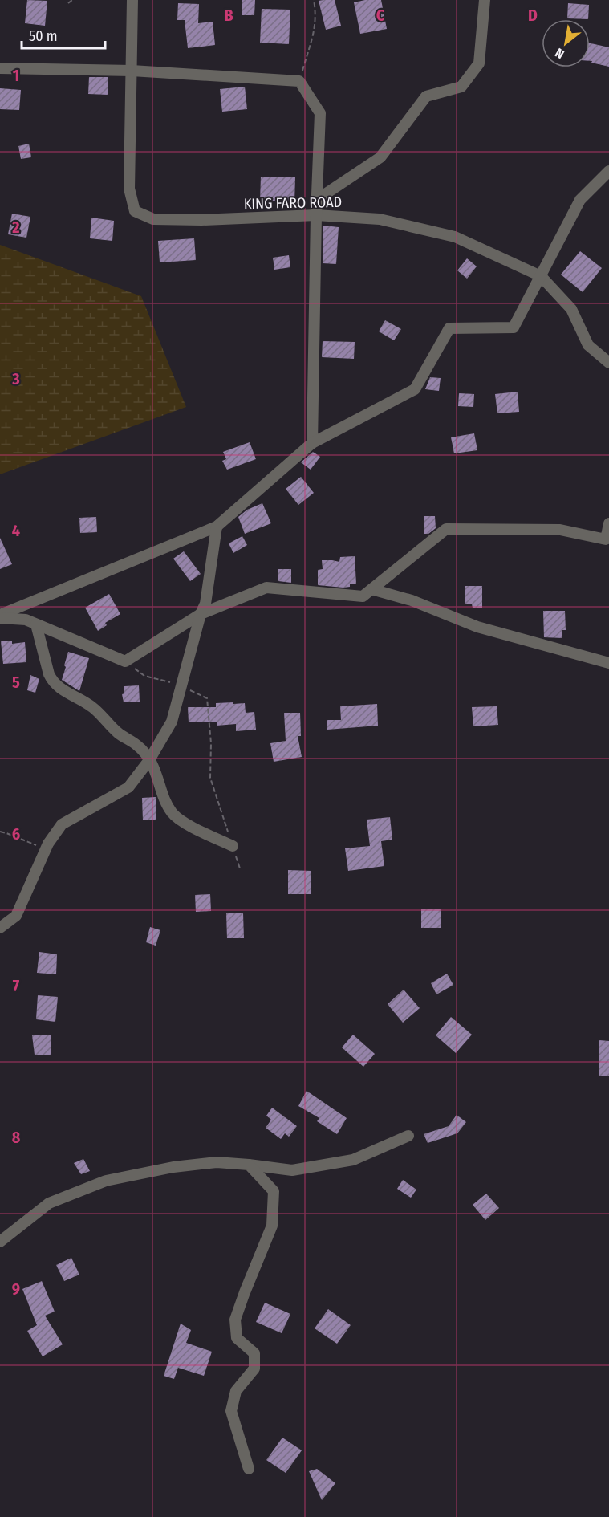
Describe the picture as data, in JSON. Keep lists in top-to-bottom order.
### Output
{
  "streets": {
    "street": ["KING FARO ROAD"]
  },
  "scale_bar": "50 m",
  "north": "bottom left",
  "grid": {
    "columns": ["B", "C", "D"],
    "rows": [
      "1",
      "2",
      "3",
      "4",
      "5",
      "6",
      "7",
      "8",
      "9"
    ]
  }
}
